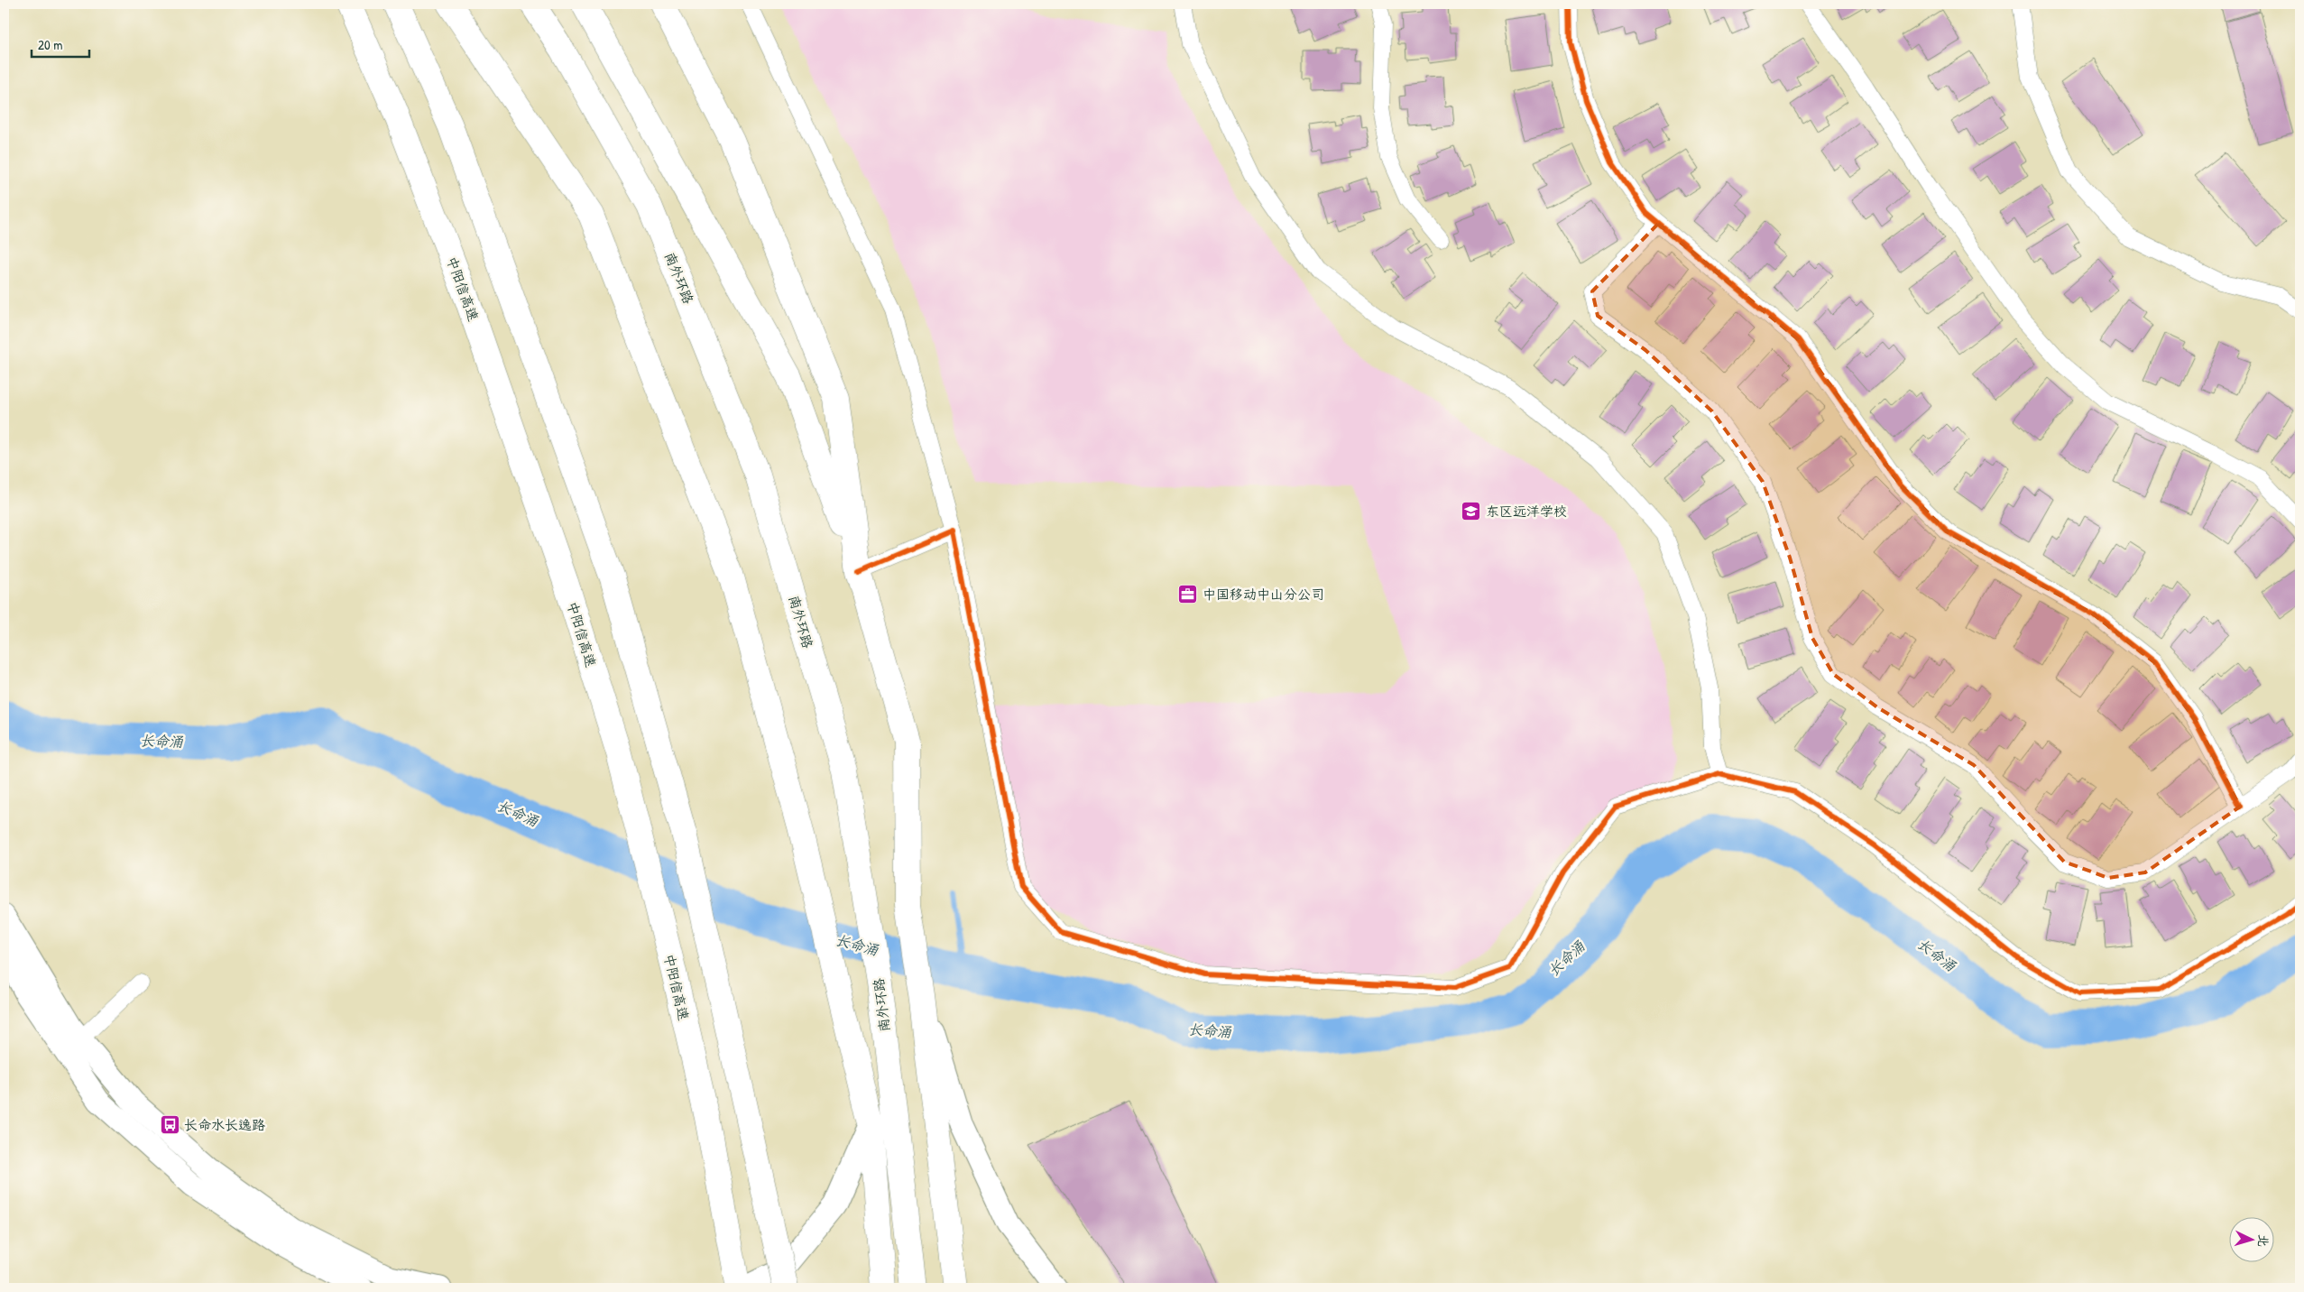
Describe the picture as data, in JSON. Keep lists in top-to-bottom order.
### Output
{
  "streets": {
    "highway": ["南外环路", "中阳信高速"]
  },
  "water": ["长命涌"],
  "places": {
    "school or university": ["东区远洋学校"],
    "office": ["中国移动中山分公司"],
    "bus stop": ["长命水长逸路"]
  },
  "scale_bar": "20 m",
  "north": "right"
}
